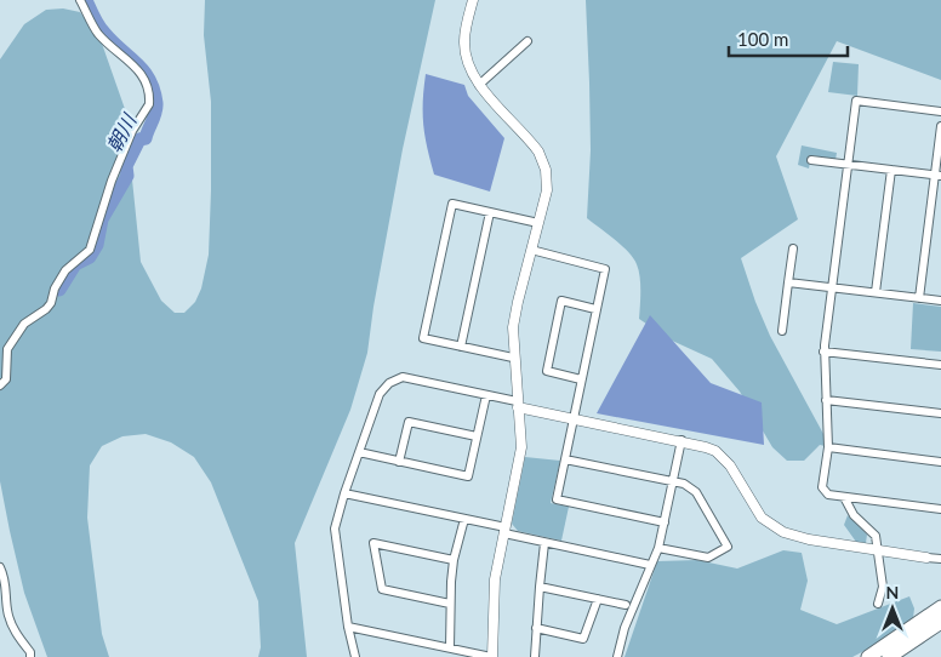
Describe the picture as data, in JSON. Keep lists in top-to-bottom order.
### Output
{
  "water": ["朝川"],
  "scale_bar": "100 m",
  "north": "top"
}
